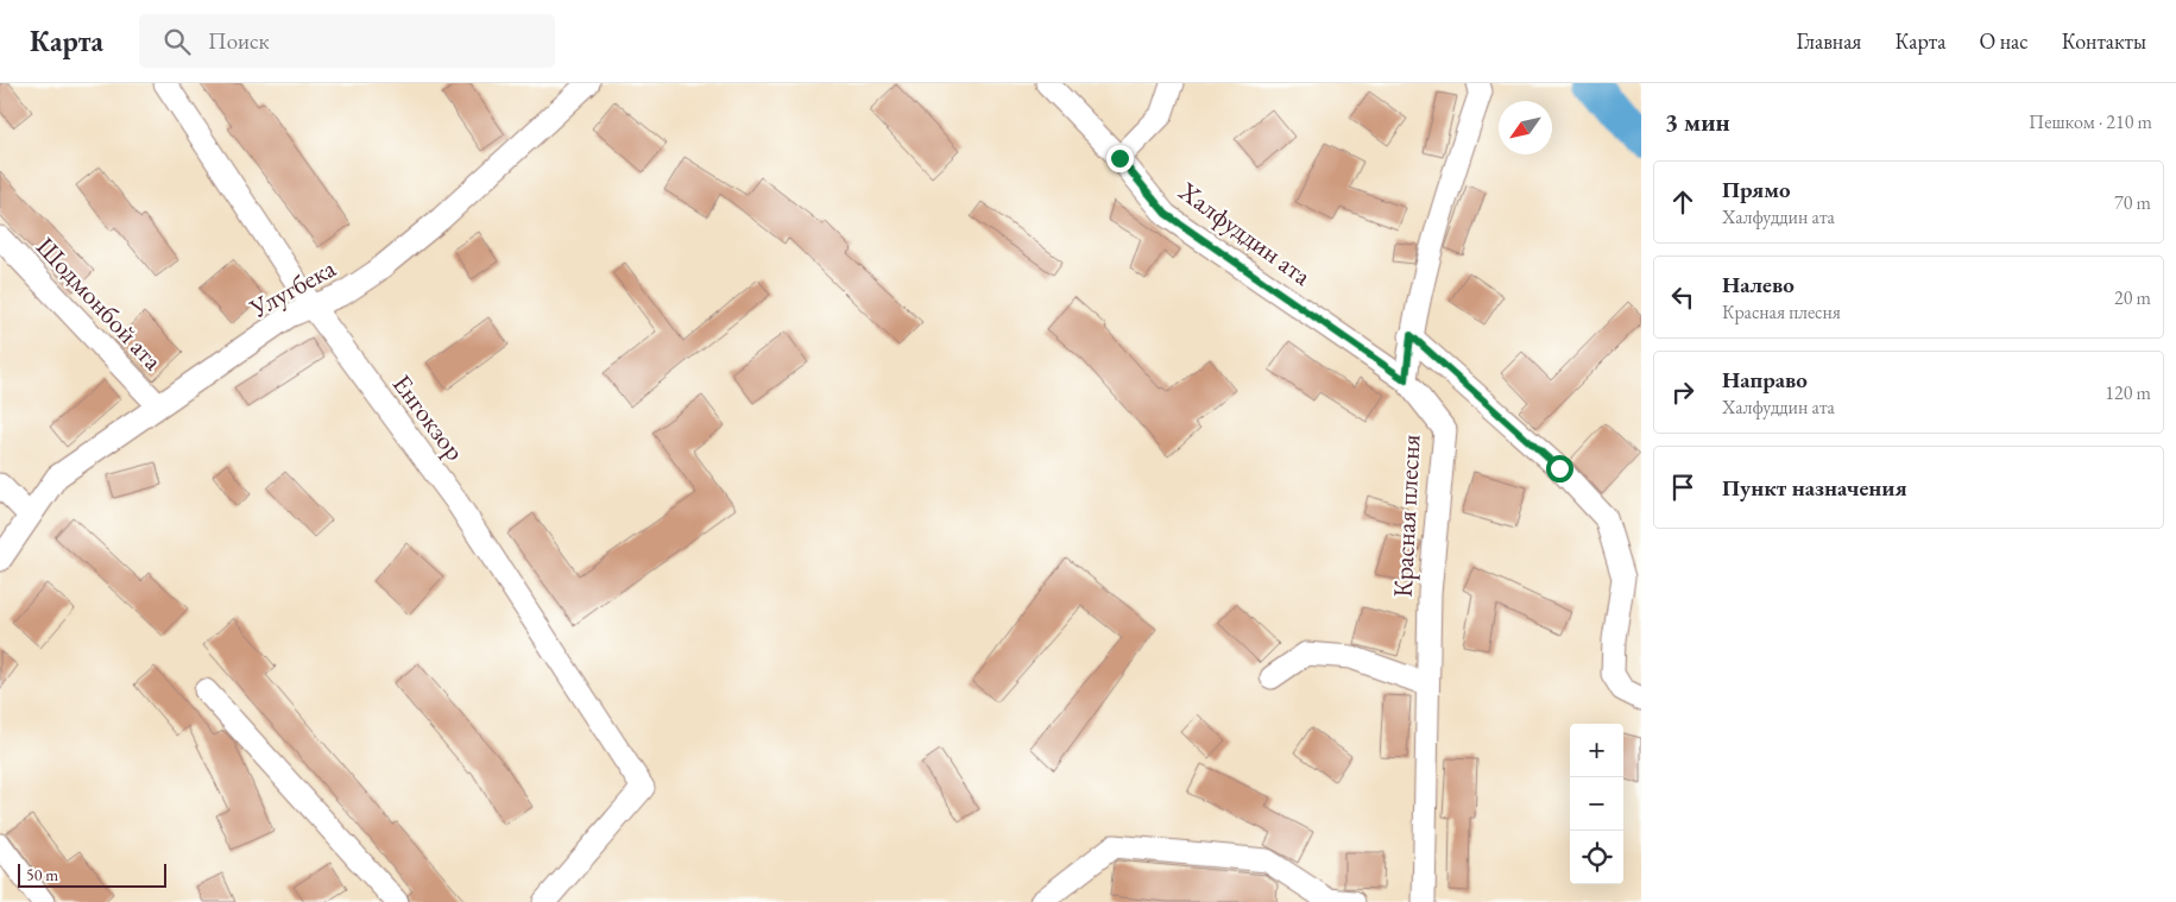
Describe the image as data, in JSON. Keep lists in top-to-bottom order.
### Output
{
  "streets": {
    "street": [
      "Халфуддин ата",
      "Улугбека",
      "Шодмонбой ата",
      "Енгокзор",
      "Красная плесня"
    ]
  },
  "crossings": [
    ["Халфуддин ата", "Красная плесня"],
    ["Улугбека", "Шодмонбой ата"],
    ["Улугбека", "Енгокзор"]
  ],
  "scale_bar": "50 m",
  "north": "bottom left",
  "page": {
    "header": "Карта",
    "search": "Поиск",
    "nav": [
      "Главная",
      "Карта",
      "О нас",
      "Контакты"
    ],
    "heading": ["3 мин", "Пешком · 210 m"],
    "list": [
      ["Прямо", "Халфуддин ата", "70 m"],
      ["Налево", "Красная плесня", "20 m"],
      ["Направо", "Халфуддин ата", "120 m"],
      "Пункт назначения"
    ],
    "map_buttons": ["+", "−"],
    "scale": "50 m"
  }
}
